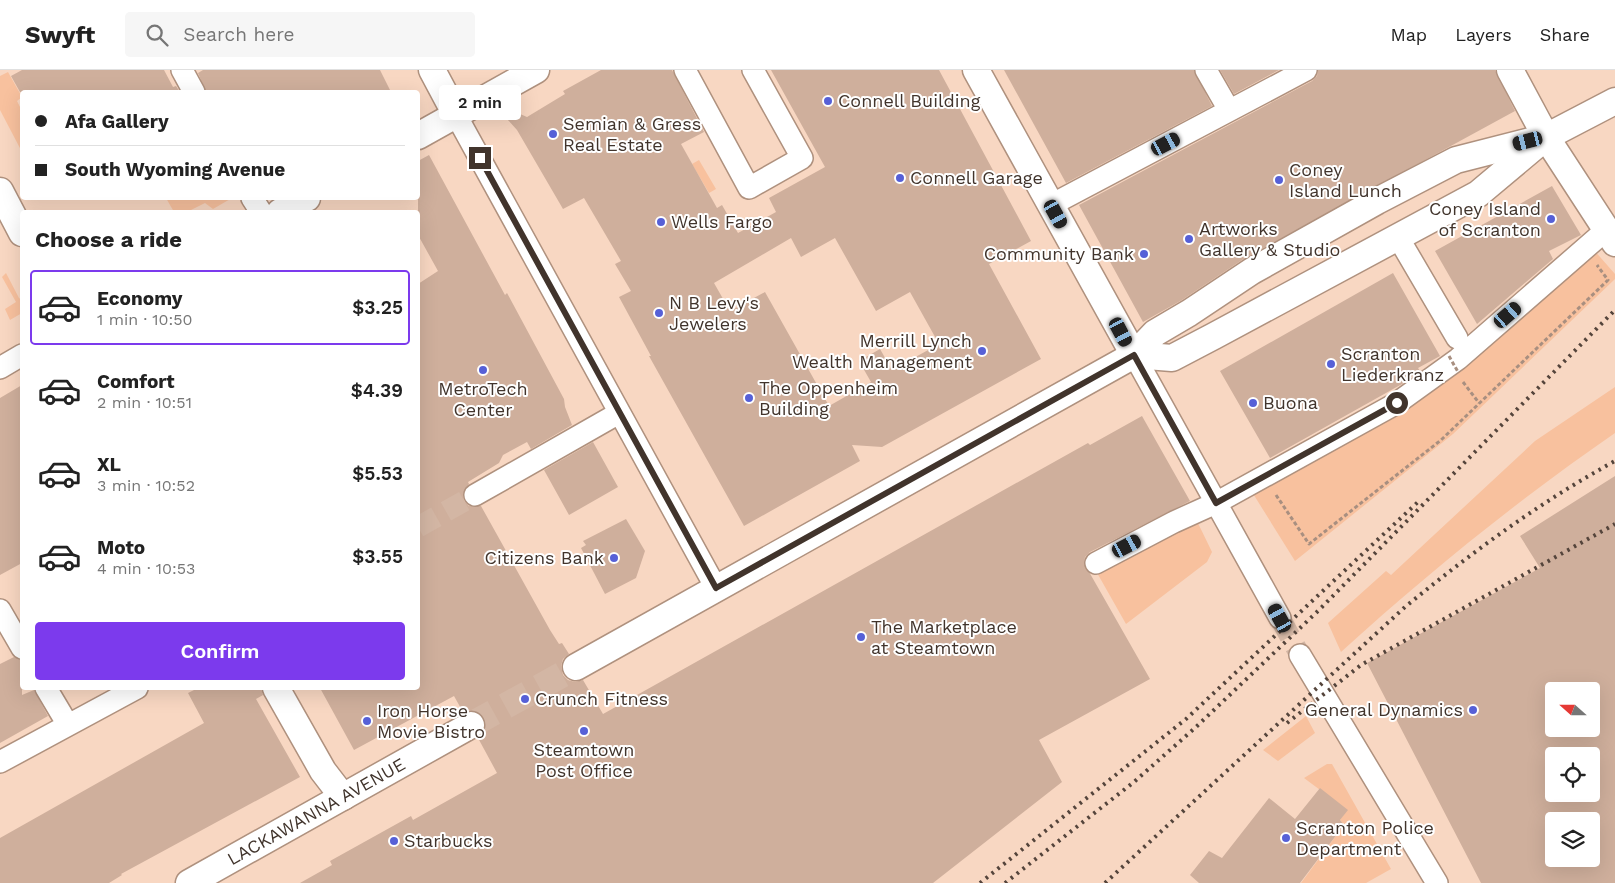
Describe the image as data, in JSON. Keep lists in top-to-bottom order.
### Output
{
  "streets": {
    "main road": ["LACKAWANNA AVENUE"]
  },
  "places": [
    "Connell Building",
    "Semian & Gress Real Estate",
    "Connell Garage",
    "Coney Island Lunch",
    "Coney Island of Scranton",
    "Wells Fargo",
    "Artworks Gallery & Studio",
    "Community Bank",
    "N B Levy's Jewelers",
    "Merrill Lynch Wealth Management",
    "Scranton Liederkranz",
    "MetroTech Center",
    "The Oppenheim Building",
    "Buona",
    "Citizens Bank",
    "The Marketplace at Steamtown",
    "Crunch Fitness",
    "General Dynamics",
    "Iron Horse Movie Bistro",
    "Steamtown Post Office",
    "Scranton Police Department",
    "Starbucks"
  ],
  "north": "left",
  "page": {
    "header": "Swyft",
    "search": "Search here",
    "nav": ["Map", "Layers", "Share"],
    "bubble": "2 min",
    "banner": ["Afa Gallery", "South Wyoming Avenue"],
    "heading": "Choose a ride",
    "list": [
      {
        "name": "Economy",
        "note": "1 min · 10:50",
        "value": "$3.25"
      },
      {
        "name": "Comfort",
        "note": "2 min · 10:51",
        "value": "$4.39"
      },
      {
        "name": "XL",
        "note": "3 min · 10:52",
        "value": "$5.53"
      },
      {
        "name": "Moto",
        "note": "4 min · 10:53",
        "value": "$3.55"
      }
    ],
    "buttons": "Confirm"
  }
}
